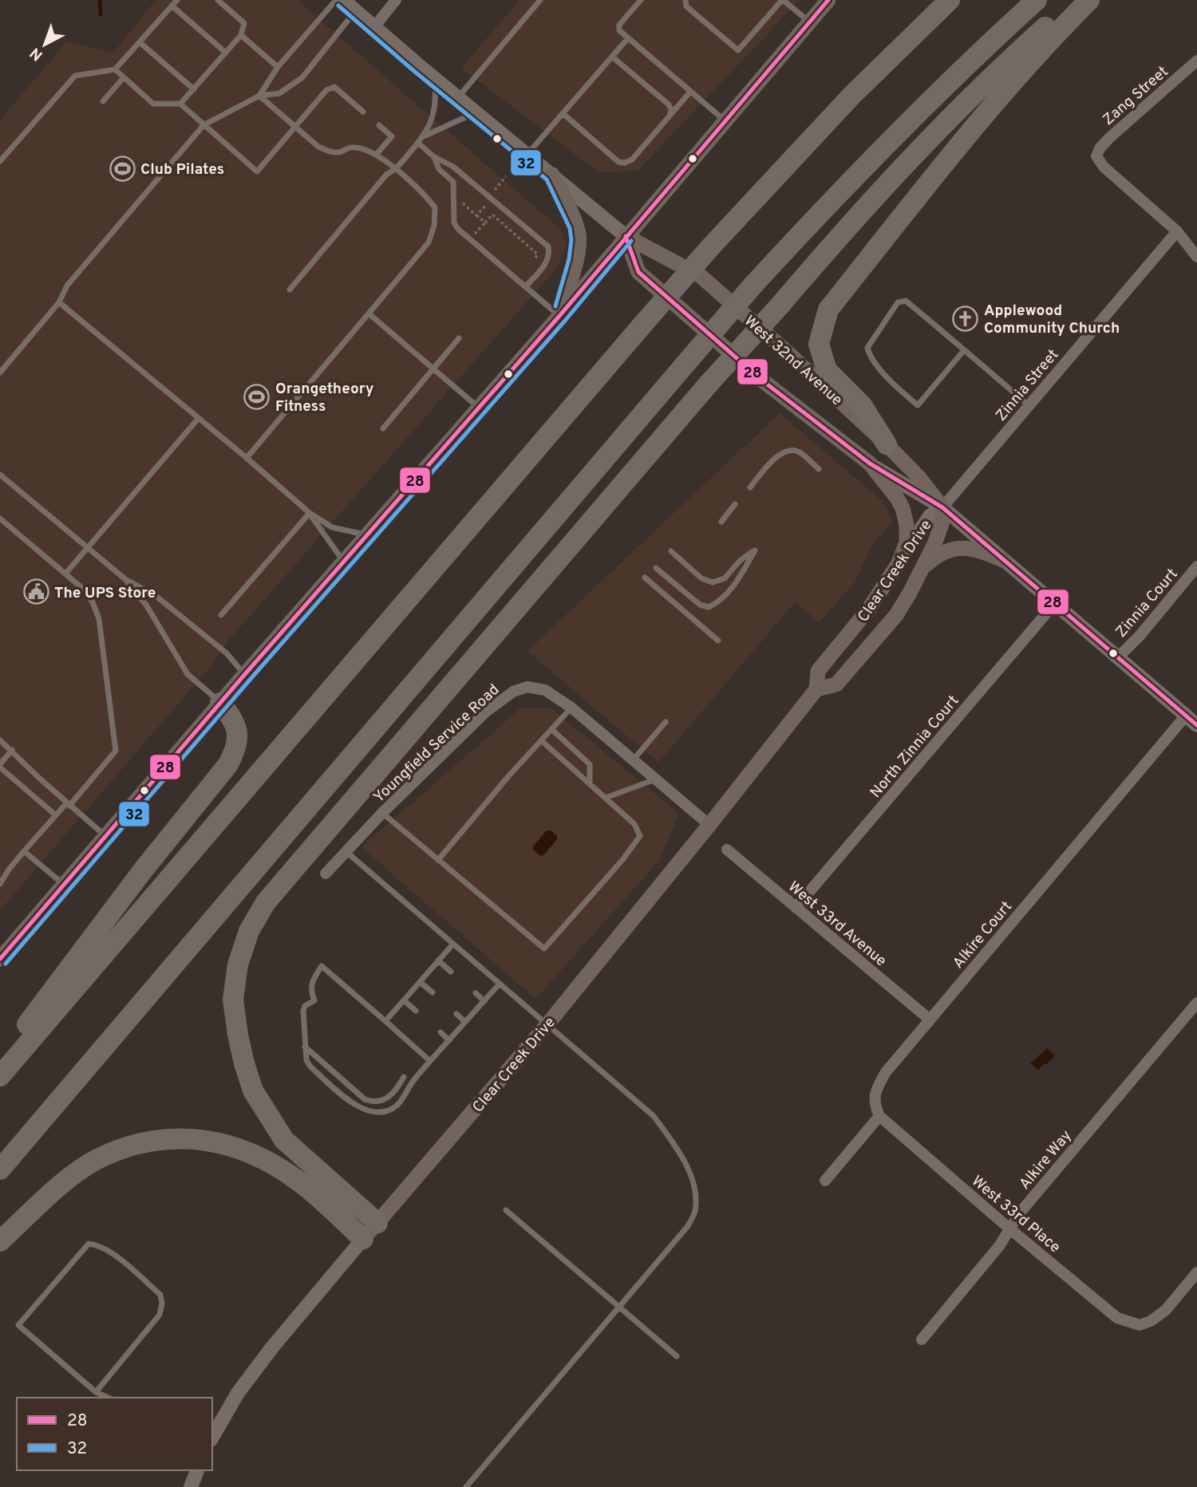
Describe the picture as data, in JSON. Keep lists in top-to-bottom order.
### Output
{
  "streets": {
    "main road": ["West 32nd Avenue", "Clear Creek Drive"],
    "street": [
      "Zang Street",
      "Zinnia Street",
      "Zinnia Court",
      "Youngfield Service Road",
      "North Zinnia Court",
      "West 33rd Avenue",
      "Alkire Court",
      "Alkire Way",
      "West 33rd Place"
    ]
  },
  "crossings": [
    ["Zang Street", "Zinnia Street"],
    ["West 32nd Avenue", "Zinnia Street"],
    ["West 32nd Avenue", "Clear Creek Drive"],
    ["West 32nd Avenue", "Zinnia Court"],
    ["West 32nd Avenue", "North Zinnia Court"],
    ["West 32nd Avenue", "Alkire Court"],
    ["Zinnia Street", "Clear Creek Drive"],
    ["Clear Creek Drive", "Youngfield Service Road"],
    ["North Zinnia Court", "West 33rd Avenue"],
    ["West 33rd Avenue", "Alkire Court"],
    ["Alkire Court", "West 33rd Place"],
    ["Alkire Way", "West 33rd Place"]
  ],
  "places": {
    "sports": ["Club Pilates", "Orangetheory Fitness"],
    "church": ["Applewood Community Church"],
    "public building": ["The UPS Store"]
  },
  "lines": ["transit line 28", "transit line 32"],
  "legend": ["28", "32"],
  "north": "bottom left"
}
